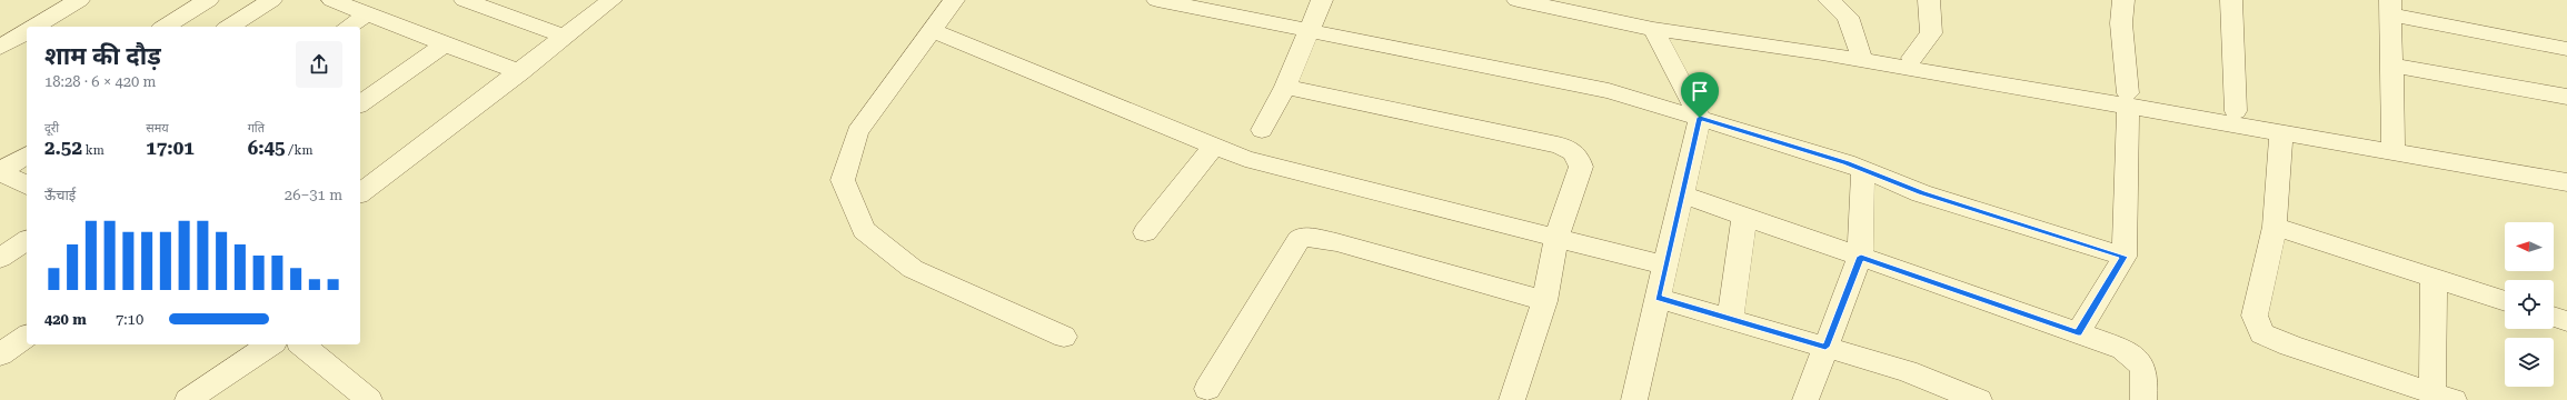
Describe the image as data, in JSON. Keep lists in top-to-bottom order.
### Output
{
  "north": "left",
  "page": {
    "heading": ["शाम की दौड़", "18:28 · 6 × 420 m"],
    "stats": [
      ["दूरी", "2.52 km"],
      ["समय", "17:01"],
      ["गति", "6:45 /km"]
    ],
    "chart": ["ऊँचाई", "26–31 m"],
    "list": [
      {
        "name": "420 m",
        "note": "7:10"
      }
    ]
  }
}
